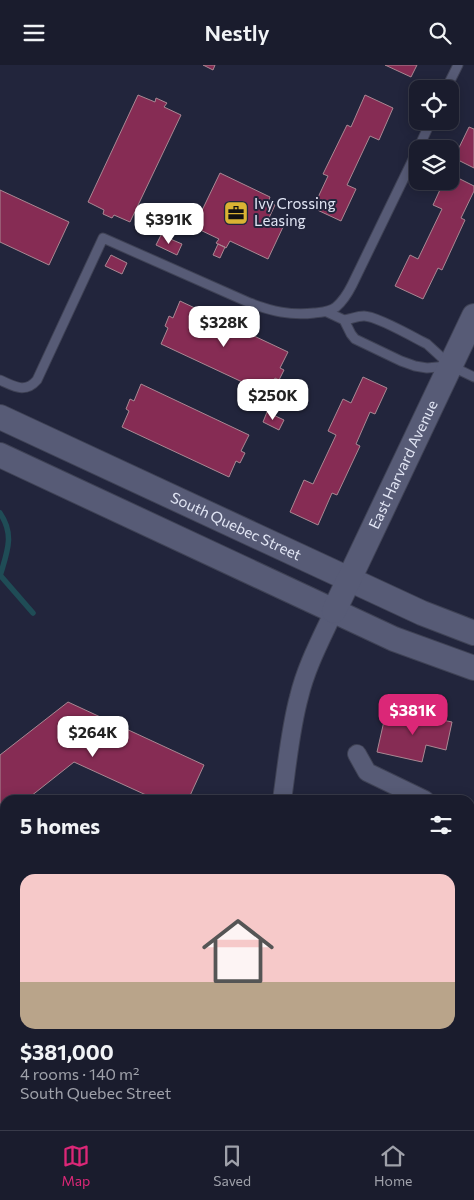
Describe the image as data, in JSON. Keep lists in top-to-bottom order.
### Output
{
  "streets": {
    "main road": ["East Harvard Avenue", "South Quebec Street"]
  },
  "crossings": [
    ["East Harvard Avenue", "South Quebec Street"]
  ],
  "places": {
    "office": ["Ivy Crossing Leasing"]
  },
  "page": {
    "header": "Nestly",
    "price": [
      "$391K",
      "$328K",
      "$250K",
      "$381K",
      "$264K"
    ],
    "heading": "5 homes",
    "list": [
      {
        "name": "$381,000",
        "note": "4 rooms · 140 m² · South Quebec Street"
      }
    ],
    "tabs": ["Map", "Saved", "Home"]
  }
}
